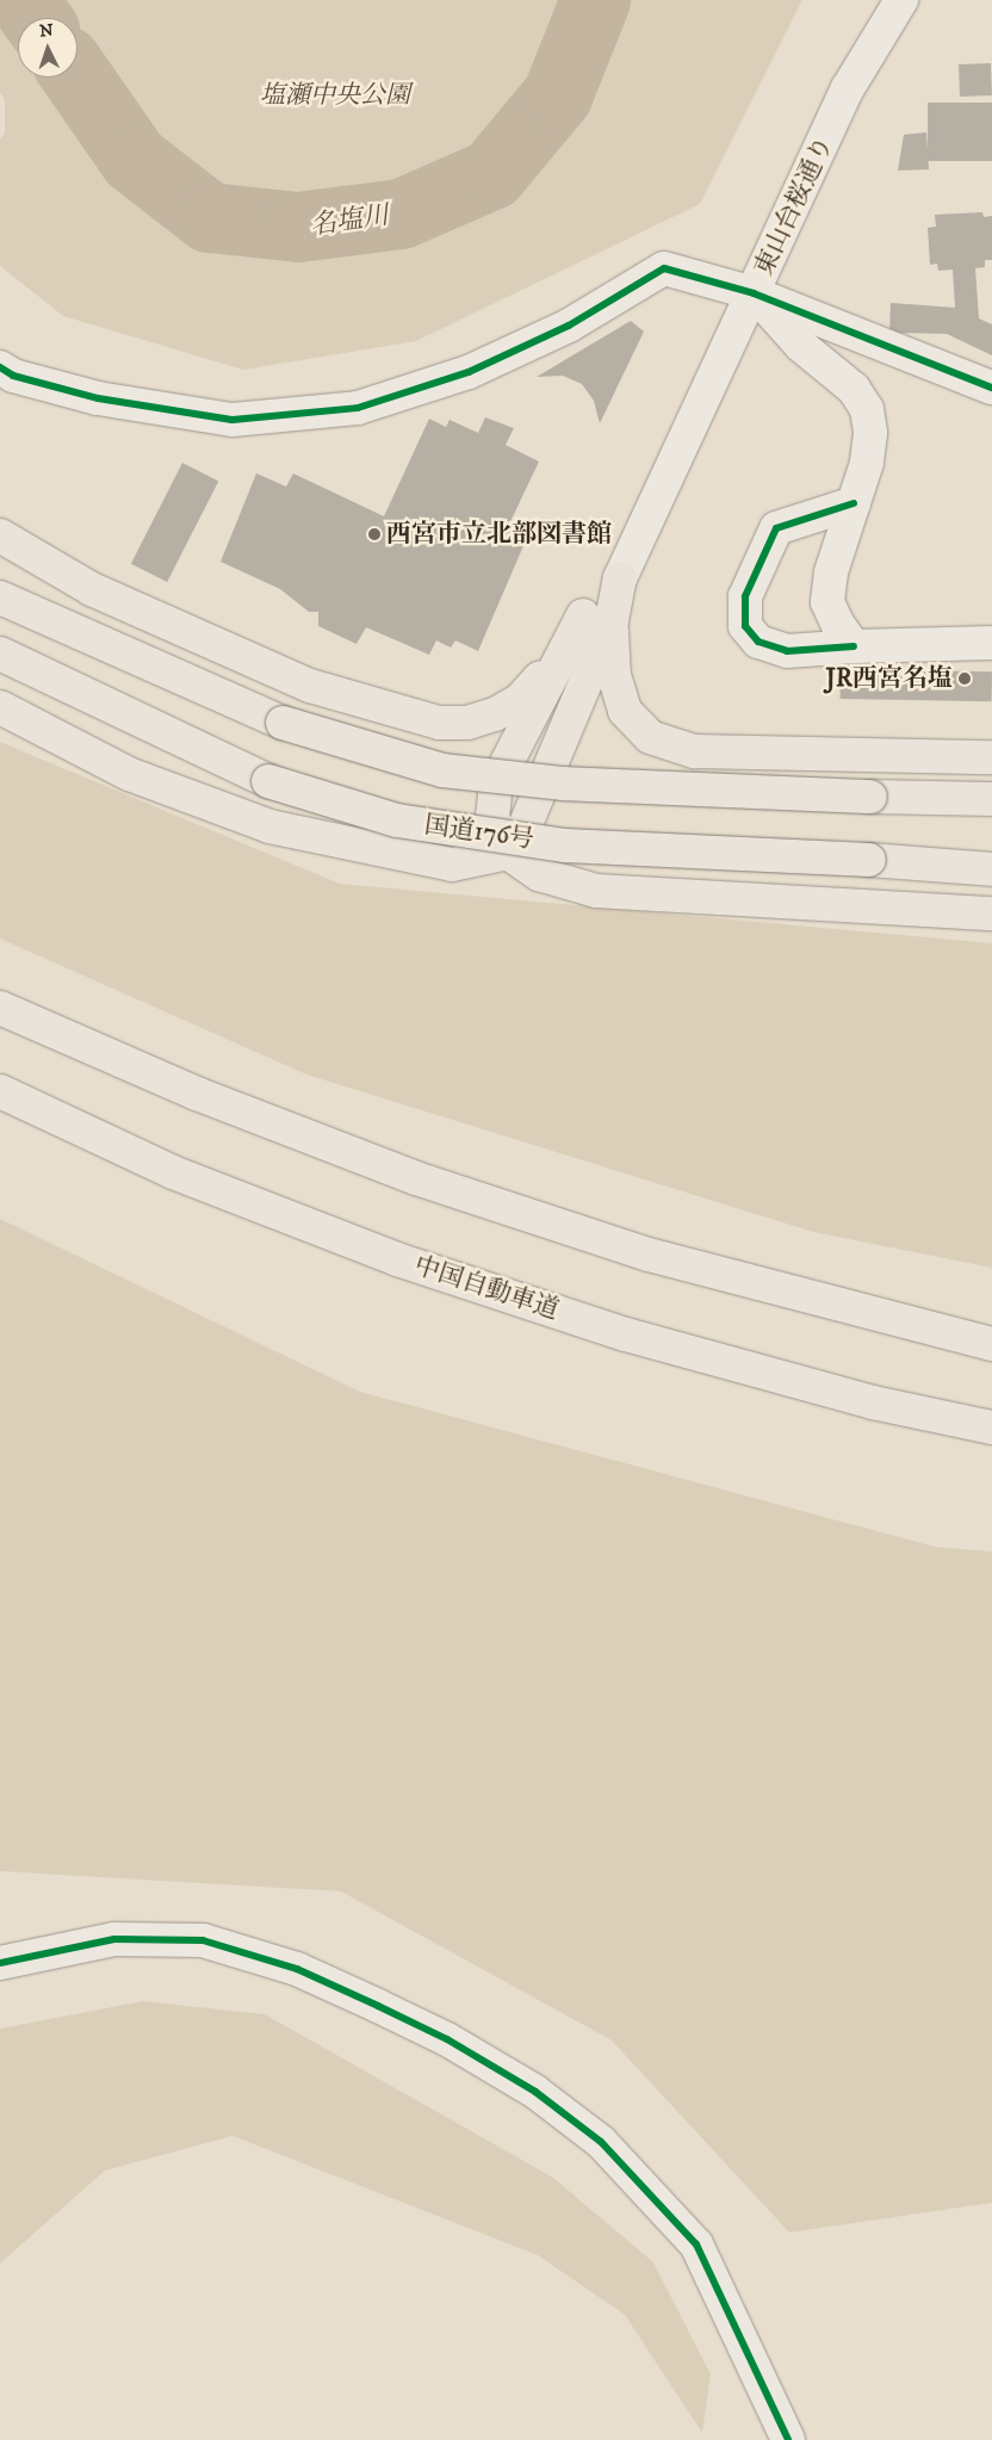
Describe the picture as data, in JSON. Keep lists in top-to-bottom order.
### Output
{
  "streets": {
    "highway": ["国道176号", "中国自動車道"],
    "street": ["東山台桜通り"]
  },
  "water": ["名塩川"],
  "parks": ["塩瀬中央公園"],
  "places": ["西宮市立北部図書館", "JR西宮名塩"],
  "north": "top"
}
